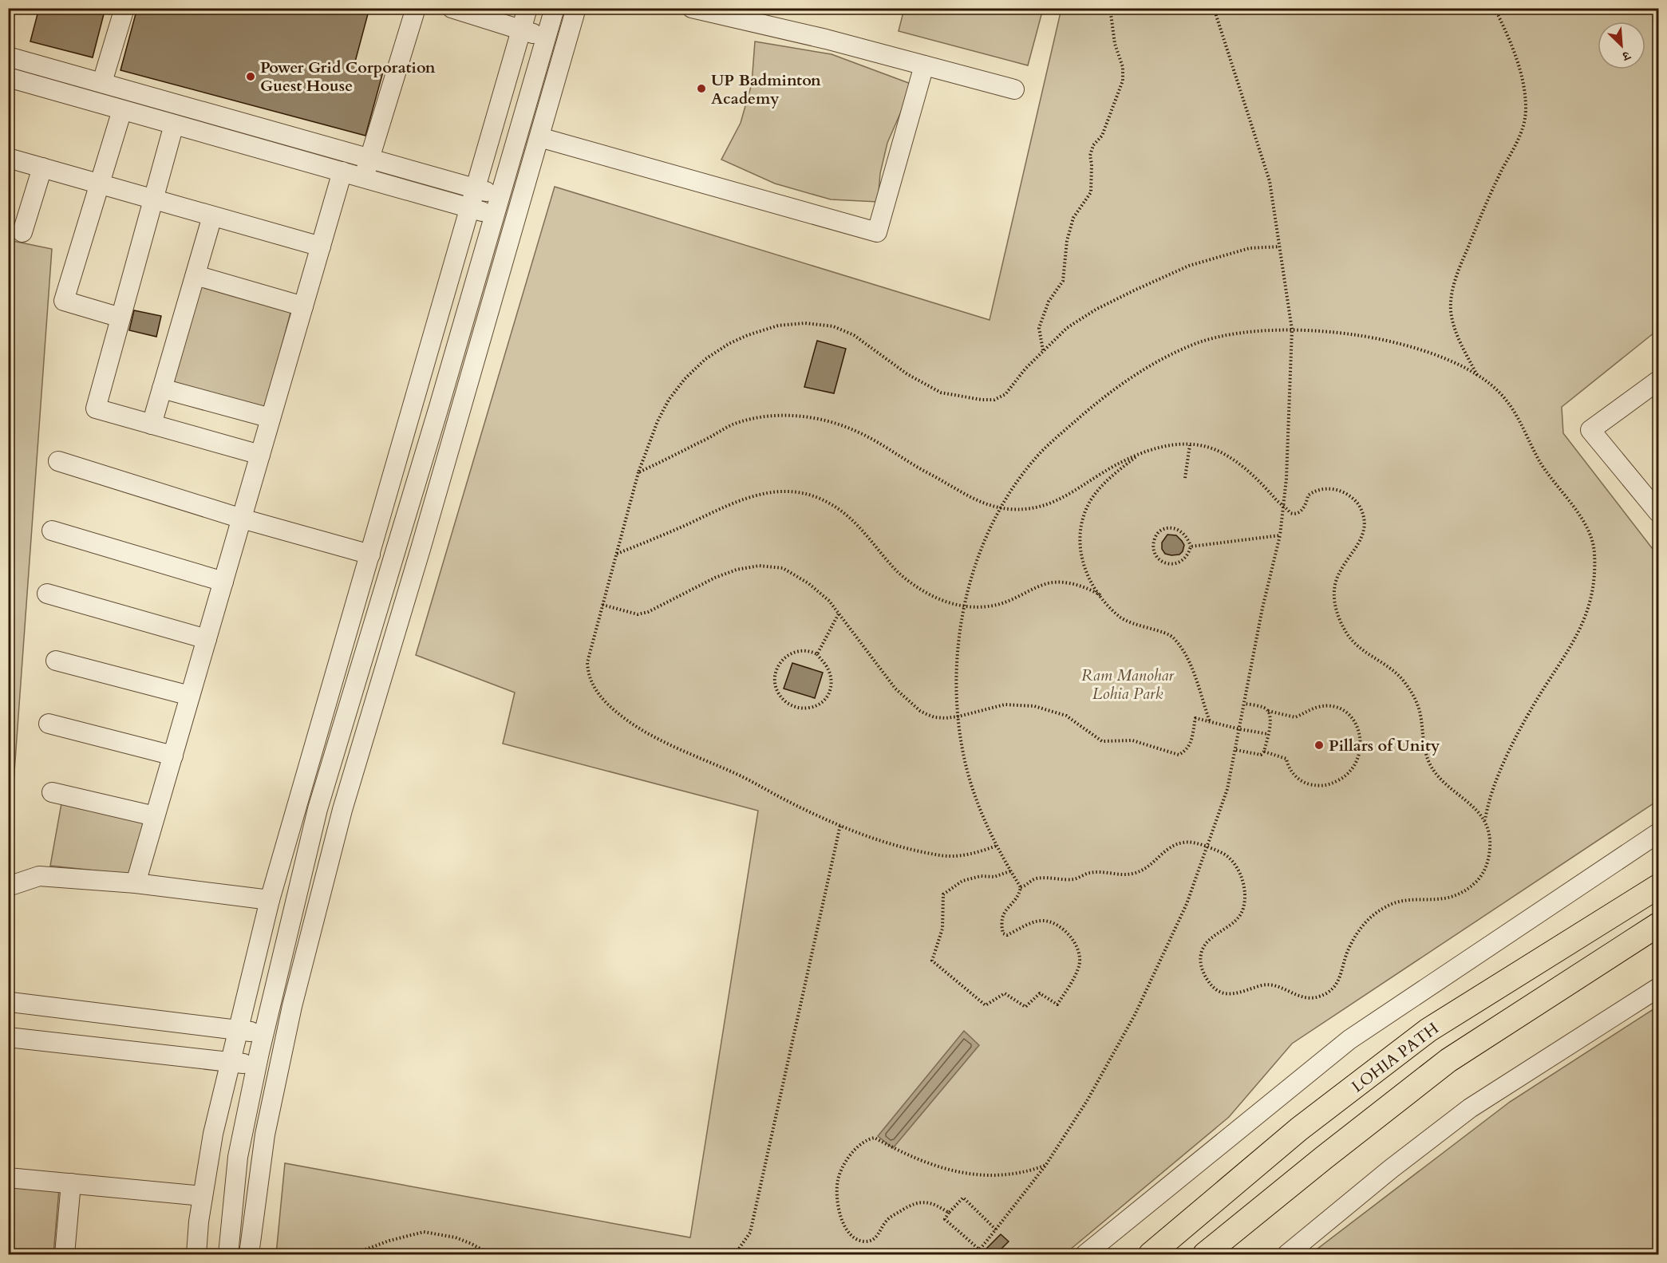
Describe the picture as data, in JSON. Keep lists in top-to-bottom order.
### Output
{
  "streets": {
    "main road": ["LOHIA PATH"]
  },
  "parks": ["Ram Manohar Lohia Park"],
  "places": ["Power Grid Corporation Guest House", "UP Badminton Academy", "Pillars of Unity"],
  "north": "bottom right"
}
